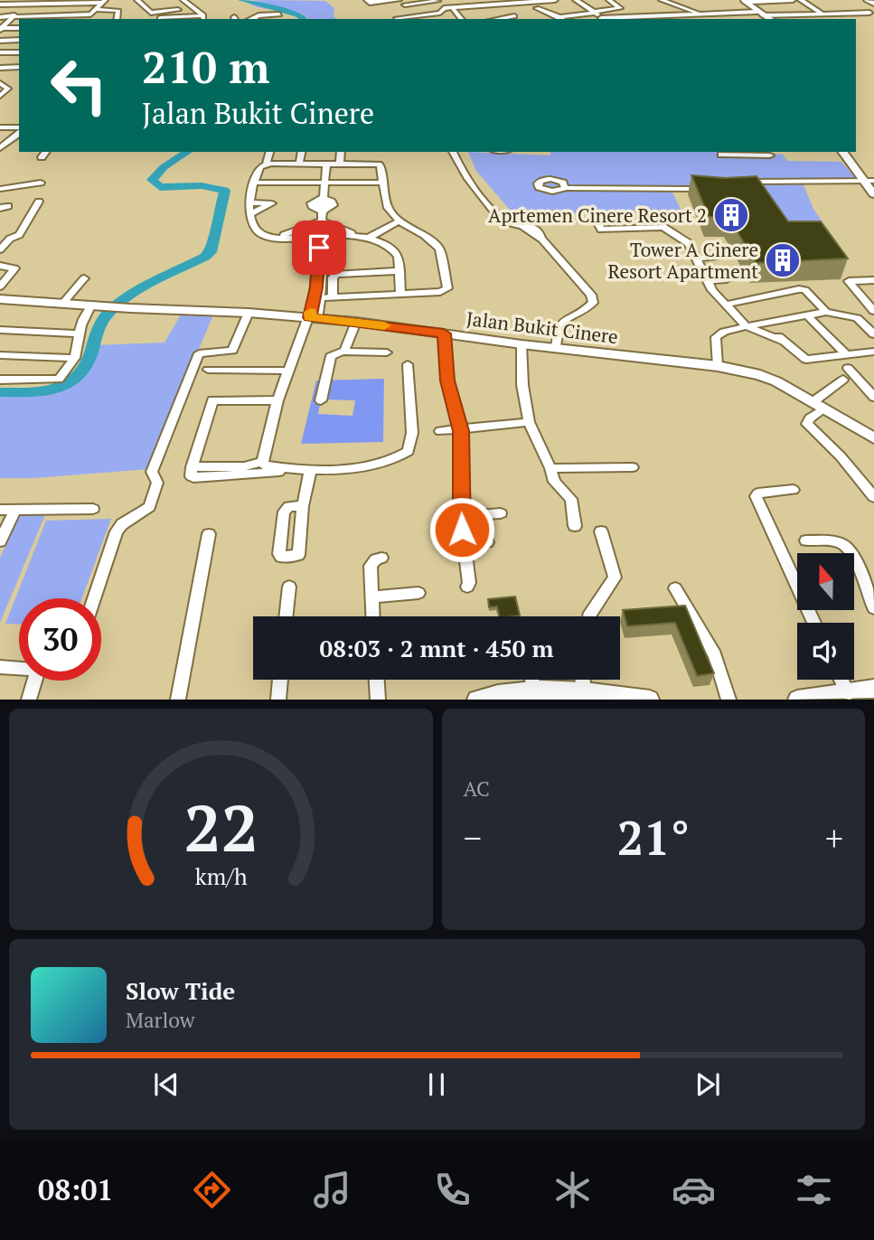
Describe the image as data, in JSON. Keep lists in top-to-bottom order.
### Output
{
  "streets": {
    "main road": ["Jalan Bukit Cinere"]
  },
  "places": {
    "building": ["Aprtemen Cinere Resort 2", "Tower A Cinere Resort Apartment"]
  },
  "north": "top",
  "page": {
    "turn": ["210 m", "Jalan Bukit Cinere"],
    "limit": "30",
    "trip": "08:03 · 2 mnt · 450 m",
    "tile": "AC",
    "heat": ["−", "21°", "+"],
    "song": ["Slow Tide", "Marlow"],
    "tabs": "08:01",
    "gauge": ["22", "km/h"]
  }
}
